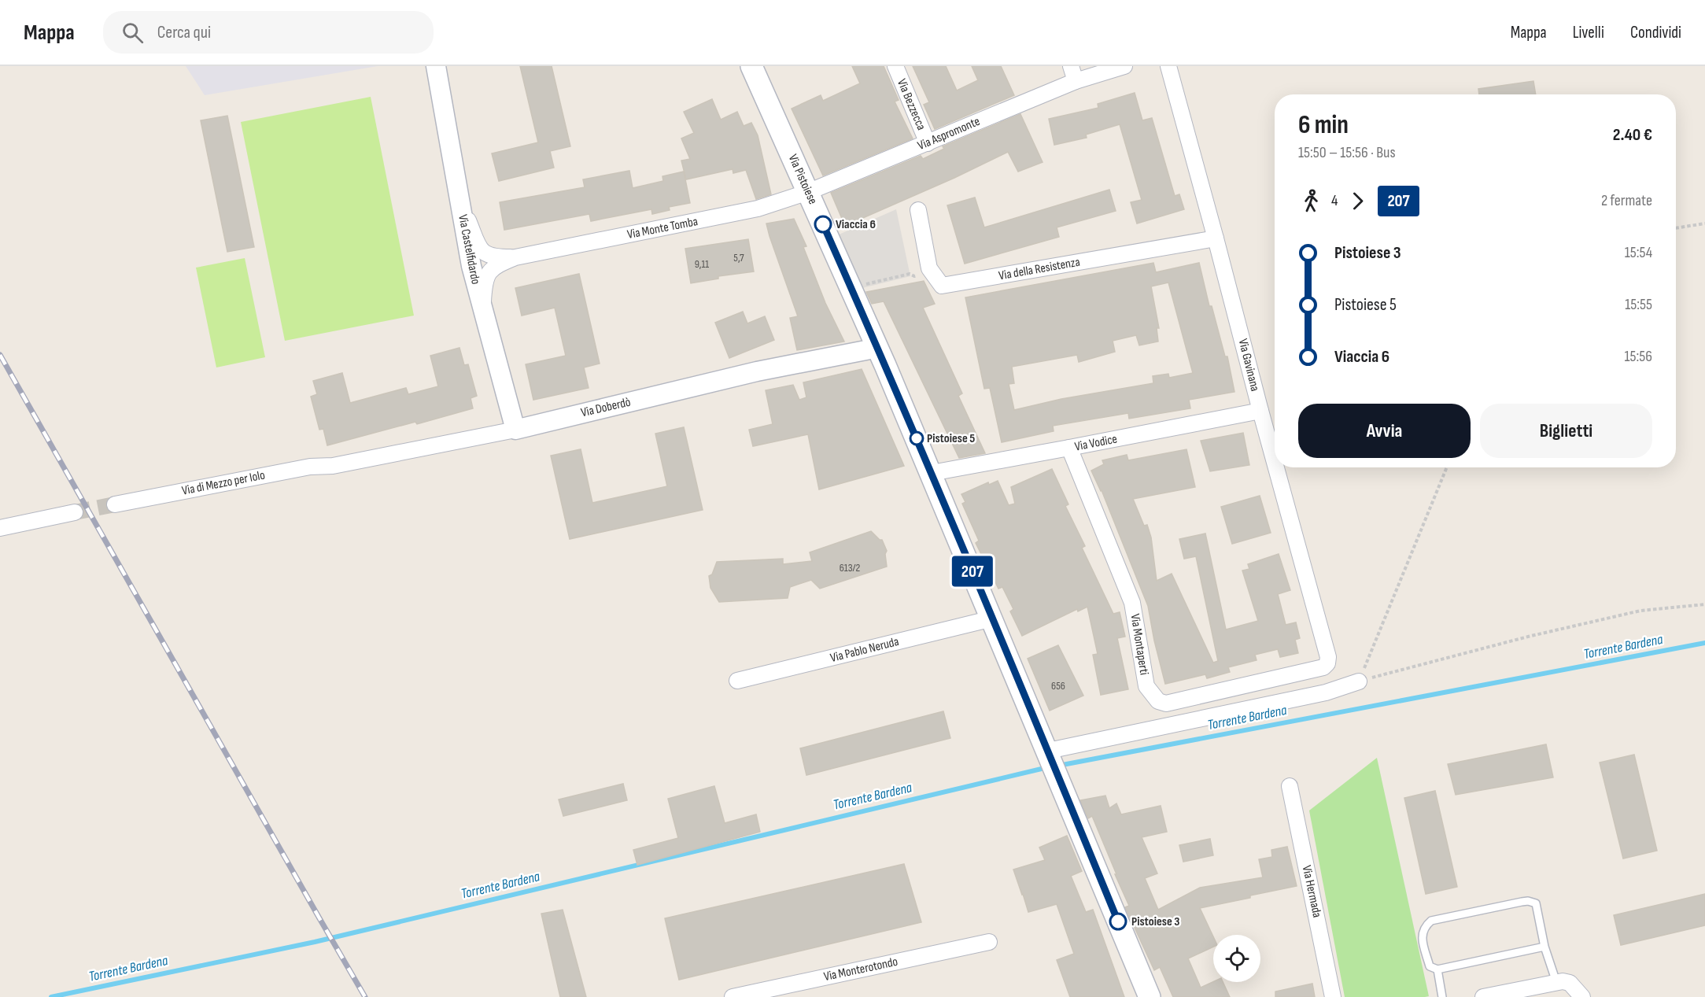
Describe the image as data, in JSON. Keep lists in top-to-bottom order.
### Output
{
  "streets": {
    "main road": ["Via Pistoiese"],
    "street": [
      "Via Bezzecca",
      "Via Aspromonte",
      "Via Monte Tomba",
      "Via Castelfidardo",
      "Via della Resistenza",
      "Via Gavinana",
      "Via Doberdò",
      "Via Vodice",
      "Via di Mezzo per Iolo",
      "Via Montaperti",
      "Via Pablo Neruda",
      "Via Hermada",
      "Via Monterotondo"
    ]
  },
  "crossings": [
    ["Via Bezzecca", "Via Aspromonte"],
    ["Via Aspromonte", "Via Pistoiese"],
    ["Via Aspromonte", "Via Monte Tomba"],
    ["Via Pistoiese", "Via Monte Tomba"],
    ["Via Pistoiese", "Via Doberdò"],
    ["Via Pistoiese", "Via Vodice"],
    ["Via Pistoiese", "Via Pablo Neruda"],
    ["Via Monte Tomba", "Via Castelfidardo"],
    ["Via Castelfidardo", "Via Doberdò"],
    ["Via della Resistenza", "Via Gavinana"],
    ["Via Gavinana", "Via Vodice"],
    ["Via Gavinana", "Via Montaperti"],
    ["Via Doberdò", "Via di Mezzo per Iolo"],
    ["Via Vodice", "Via Montaperti"]
  ],
  "water": ["Torrente Bardena"],
  "places": ["Viaccia 6", "Pistoiese 5", "Pistoiese 3"],
  "lines": ["bus line 207"],
  "house_numbers": [
    "5,7",
    "9,11",
    "613/2",
    "656"
  ],
  "page": {
    "header": "Mappa",
    "search": "Cerca qui",
    "nav": ["Mappa", "Livelli", "Condividi"],
    "on_map": "207",
    "heading": ["6 min", "15:50 – 15:56 · Bus", "2.40 €"],
    "legs": ["4", "207", "2 fermate"],
    "list": [
      {
        "name": "Pistoiese 3",
        "value": "15:54"
      },
      {
        "name": "Pistoiese 5",
        "value": "15:55"
      },
      {
        "name": "Viaccia 6",
        "value": "15:56"
      }
    ],
    "buttons": ["Avvia", "Biglietti"]
  }
}
